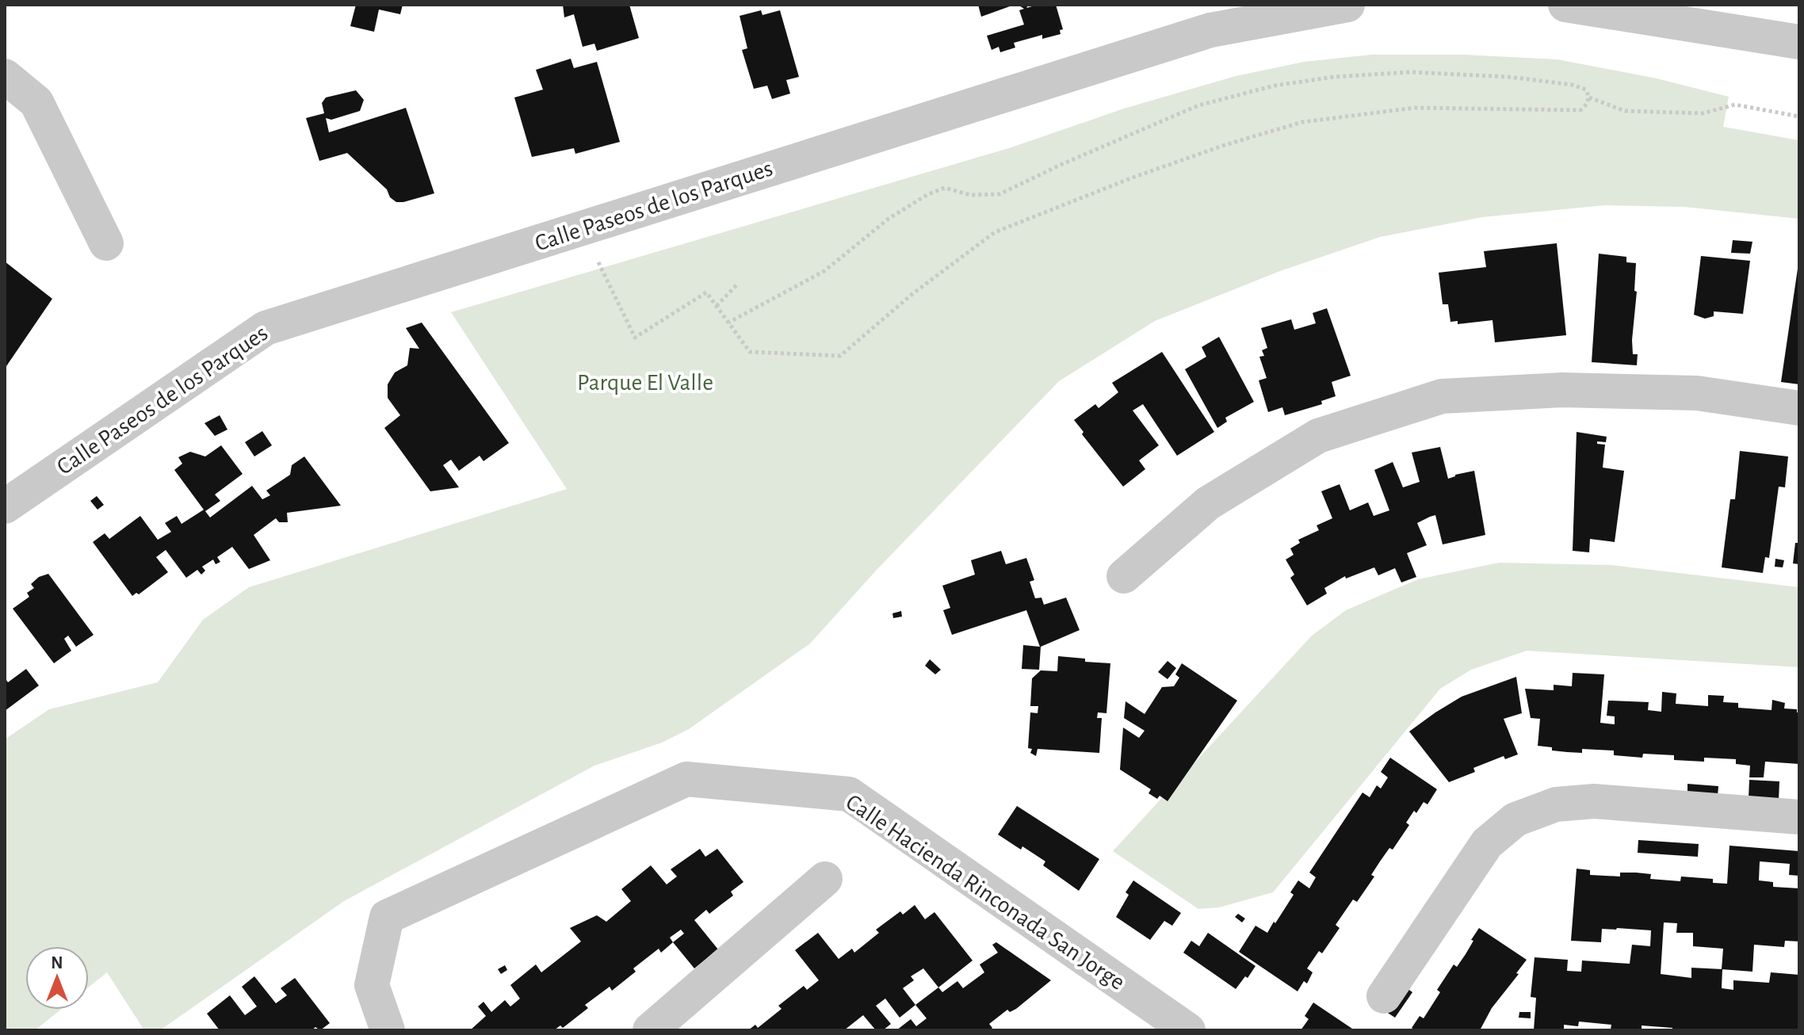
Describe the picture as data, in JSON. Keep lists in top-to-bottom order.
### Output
{
  "streets": {
    "street": ["Calle Paseos de los Parques", "Calle Hacienda Rinconada San Jorge"]
  },
  "parks": ["Parque El Valle"],
  "north": "top"
}
